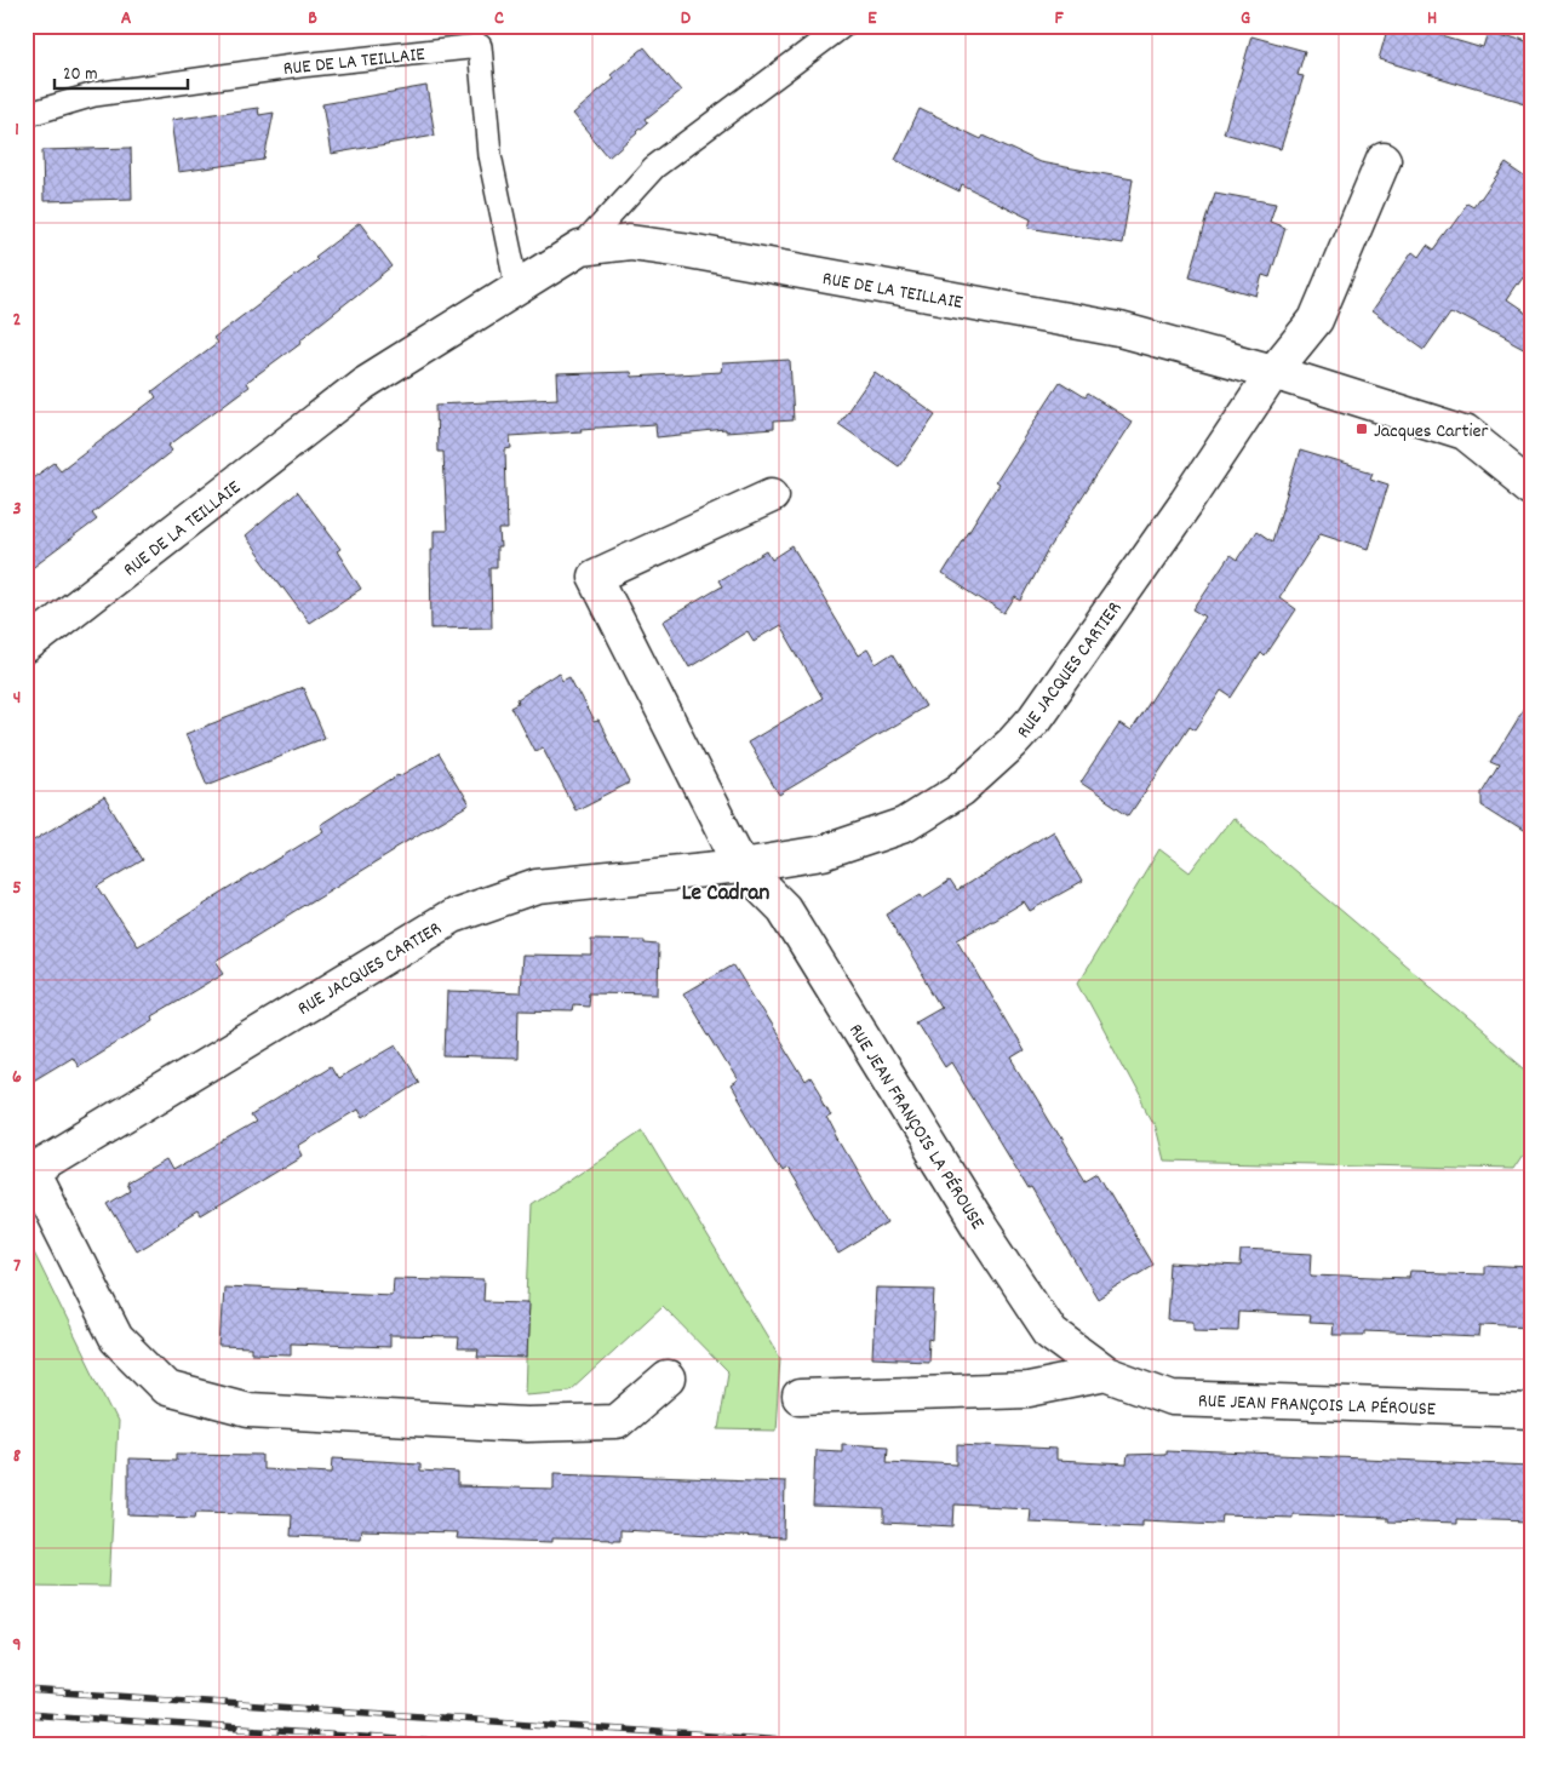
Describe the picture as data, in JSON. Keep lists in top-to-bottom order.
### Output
{
  "streets": {
    "street": ["RUE DE LA TEILLAIE", "RUE JACQUES CARTIER", "RUE JEAN FRANÇOIS LA PÉROUSE"]
  },
  "crossings": [
    ["RUE DE LA TEILLAIE", "RUE JACQUES CARTIER"],
    ["RUE JACQUES CARTIER", "RUE JEAN FRANÇOIS LA PÉROUSE"]
  ],
  "districts": ["Le Cadran"],
  "places": {
    "transit": ["Jacques Cartier"]
  },
  "scale_bar": "20 m",
  "grid": {
    "columns": [
      "A",
      "B",
      "C",
      "D",
      "E",
      "F",
      "G",
      "H"
    ],
    "rows": [
      "1",
      "2",
      "3",
      "4",
      "5",
      "6",
      "7",
      "8",
      "9"
    ]
  }
}
